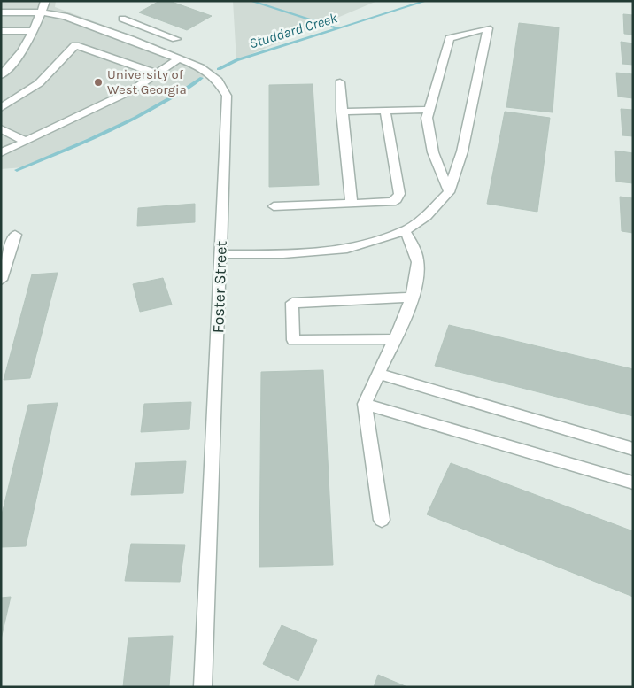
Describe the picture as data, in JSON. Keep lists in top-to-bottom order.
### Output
{
  "streets": {
    "street": ["Foster Street"]
  },
  "water": ["Studdard Creek"],
  "places": ["University of West Georgia"]
}
